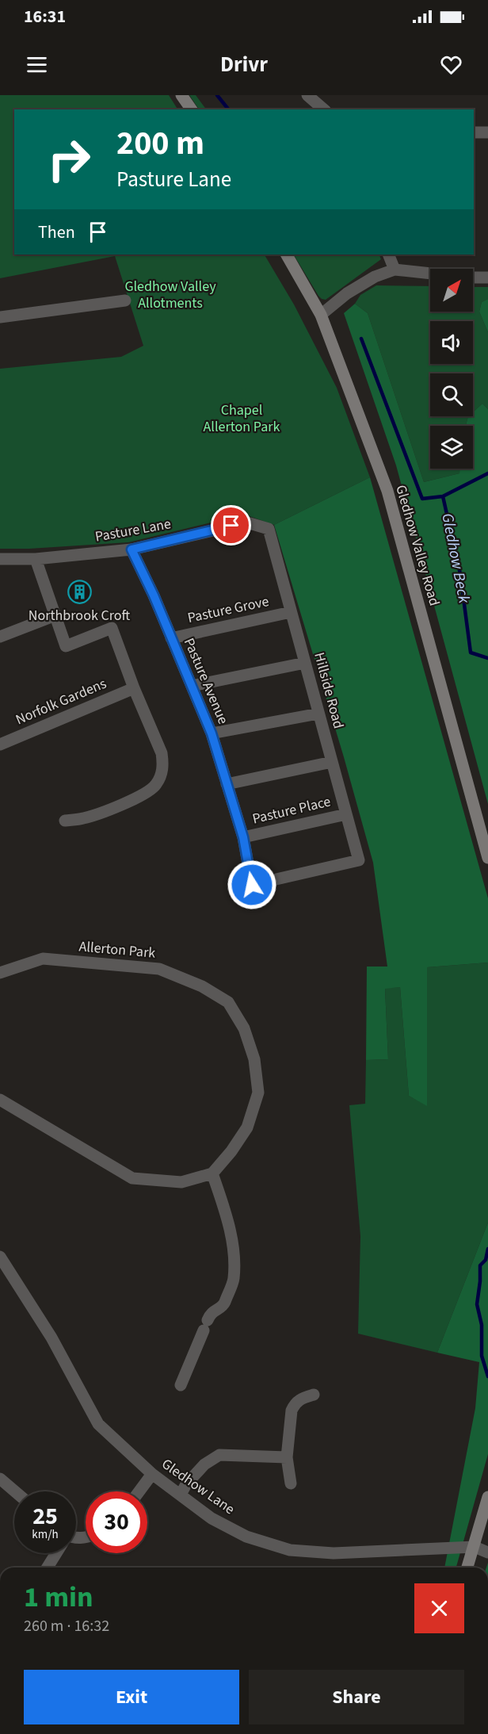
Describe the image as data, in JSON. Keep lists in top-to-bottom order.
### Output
{
  "streets": {
    "street": [
      "Pasture Lane",
      "Gledhow Valley Road",
      "Pasture Grove",
      "Pasture Avenue",
      "Hillside Road",
      "Norfolk Gardens",
      "Pasture Place",
      "Allerton Park",
      "Gledhow Lane"
    ]
  },
  "crossings": [
    ["Pasture Lane", "Pasture Avenue"],
    ["Pasture Lane", "Hillside Road"],
    ["Pasture Grove", "Pasture Avenue"],
    ["Pasture Grove", "Hillside Road"],
    ["Pasture Avenue", "Hillside Road"],
    ["Pasture Avenue", "Pasture Place"],
    ["Hillside Road", "Pasture Place"]
  ],
  "water": ["Gledhow Beck"],
  "parks": ["Gledhow Valley Allotments", "Chapel Allerton Park"],
  "places": {
    "building": ["Northbrook Croft"]
  },
  "north": "top right",
  "page": {
    "status": "16:31",
    "header": "Drivr",
    "turn": ["200 m", "Pasture Lane"],
    "then": "Then",
    "speed": "25 km/h",
    "limit": "30",
    "heading": ["1 min", "260 m · 16:32"],
    "buttons": ["Exit", "Share"]
  }
}
